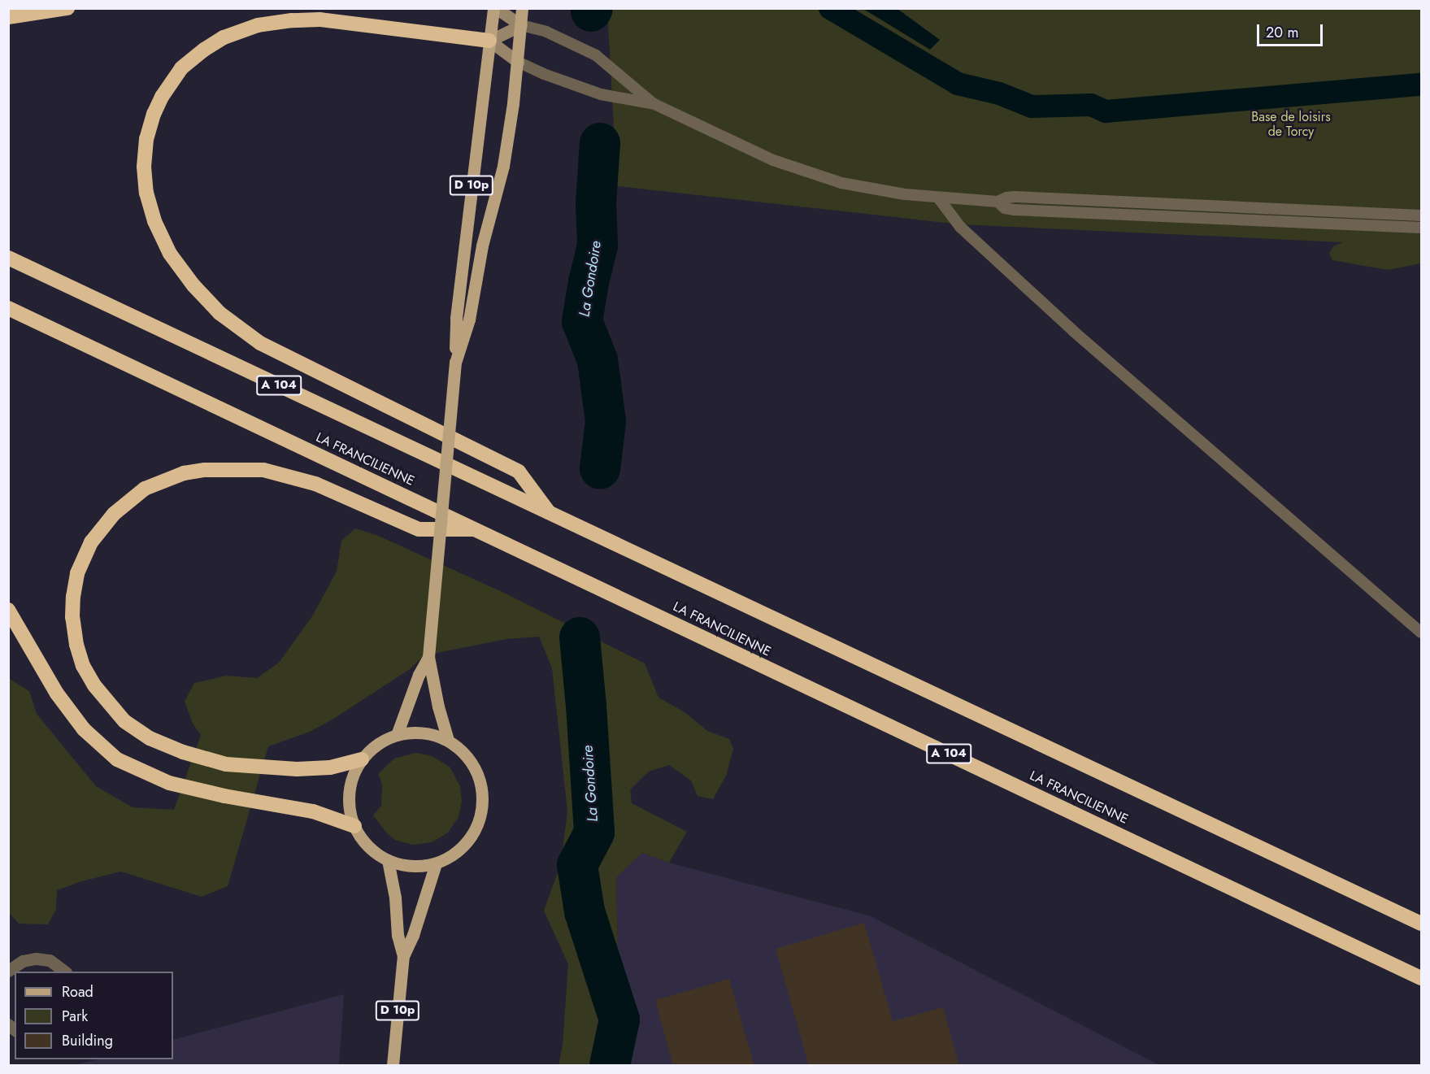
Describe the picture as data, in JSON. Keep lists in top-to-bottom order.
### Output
{
  "streets": {
    "highway": ["A 104", "LA FRANCILIENNE"],
    "main road": ["D 10p"]
  },
  "water": ["La Gondoire"],
  "parks": ["Base de loisirs de Torcy"],
  "legend": ["Road", "Park", "Building"],
  "scale_bar": "20 m"
}
